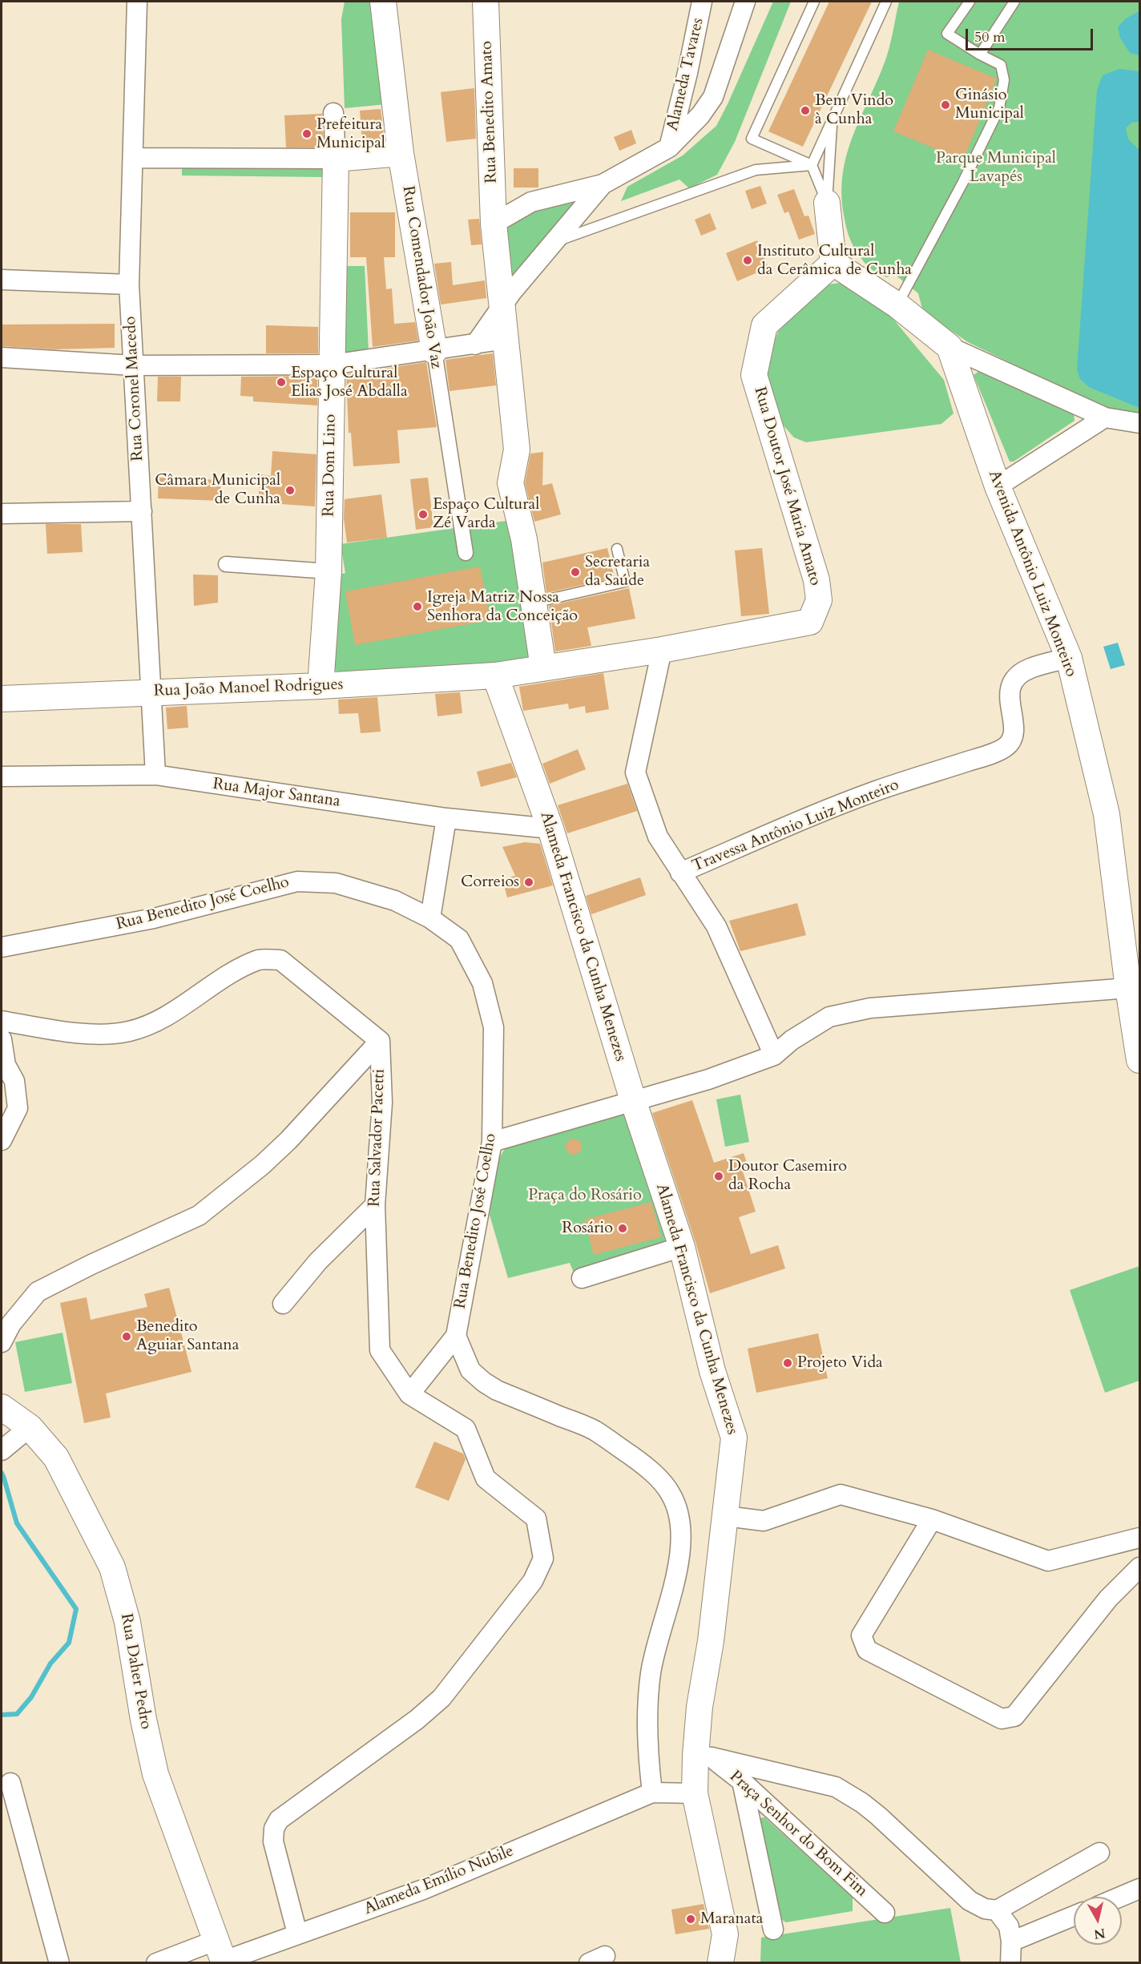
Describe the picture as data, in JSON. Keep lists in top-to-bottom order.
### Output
{
  "streets": {
    "street": [
      "Alameda Tavares",
      "Rua Benedito Amato",
      "Rua Comendador João Vaz",
      "Rua Coronel Macedo",
      "Rua Dom Lino",
      "Rua Doutor José Maria Amato",
      "Avenida Antônio Luiz Monteiro",
      "Rua João Manoel Rodrigues",
      "Rua Major Santana",
      "Travessa Antônio Luiz Monteiro",
      "Rua Benedito José Coelho",
      "Alameda Francisco da Cunha Menezes",
      "Rua Salvador Pacetti",
      "Rua Daher Pedro",
      "Praça Senhor do Bom Fim",
      "Alameda Emílio Nubile"
    ]
  },
  "crossings": [
    ["Rua Benedito Amato", "Rua Doutor José Maria Amato"],
    ["Rua Coronel Macedo", "Rua João Manoel Rodrigues"],
    ["Rua Coronel Macedo", "Rua Major Santana"],
    ["Rua Dom Lino", "Rua João Manoel Rodrigues"],
    ["Rua Doutor José Maria Amato", "Rua João Manoel Rodrigues"],
    ["Rua Doutor José Maria Amato", "Alameda Francisco da Cunha Menezes"],
    ["Avenida Antônio Luiz Monteiro", "Travessa Antônio Luiz Monteiro"],
    ["Rua João Manoel Rodrigues", "Alameda Francisco da Cunha Menezes"],
    ["Rua Major Santana", "Alameda Francisco da Cunha Menezes"],
    ["Alameda Francisco da Cunha Menezes", "Praça Senhor do Bom Fim"],
    ["Rua Daher Pedro", "Alameda Emílio Nubile"]
  ],
  "parks": ["Parque Municipal Lavapés", "Praça do Rosário"],
  "places": [
    "Ginásio Municipal",
    "Bem Vindo à Cunha",
    "Prefeitura Municipal",
    "Instituto Cultural da Cerâmica de Cunha",
    "Espaço Cultural Elias José Abdalla",
    "Câmara Municipal de Cunha",
    "Espaço Cultural Zé Varda",
    "Secretaria da Saúde",
    "Igreja Matriz Nossa Senhora da Conceição",
    "Correios",
    "Doutor Casemiro da Rocha",
    "Rosário",
    "Benedito Aguiar Santana",
    "Projeto Vida",
    "Maranata"
  ],
  "scale_bar": "50 m",
  "north": "bottom"
}
